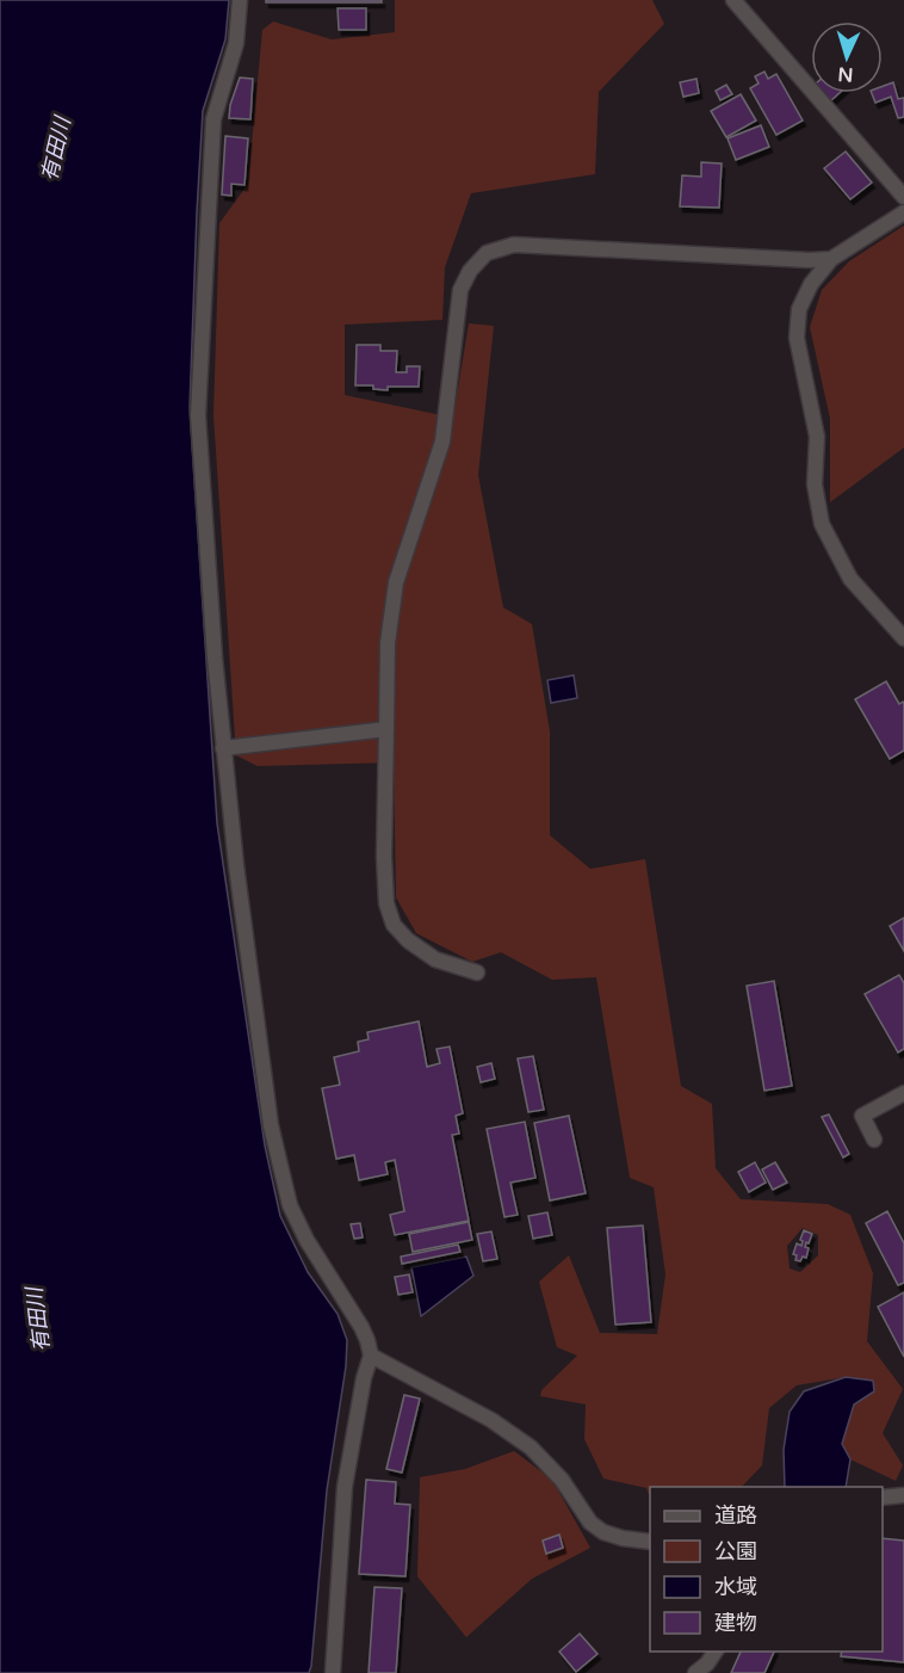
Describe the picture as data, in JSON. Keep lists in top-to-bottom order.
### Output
{
  "water": ["有田川"],
  "legend": [
    "道路",
    "公園",
    "水域",
    "建物"
  ],
  "north": "bottom"
}
